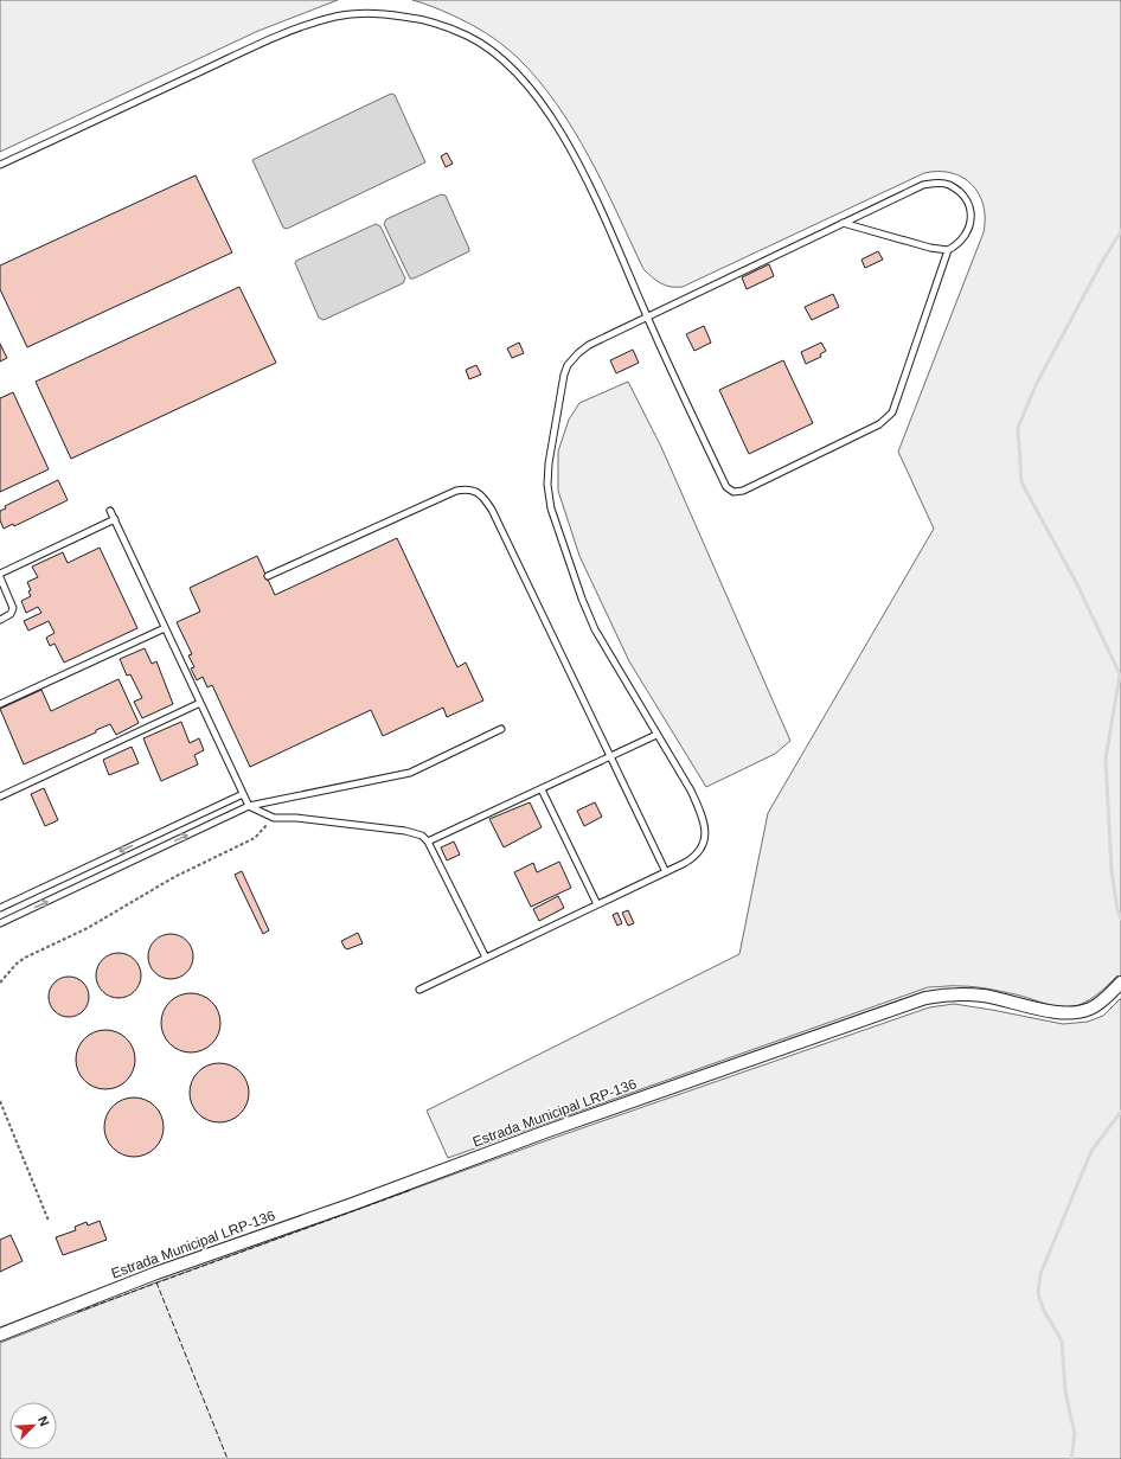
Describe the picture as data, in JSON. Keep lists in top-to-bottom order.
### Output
{
  "streets": {
    "street": ["Estrada Municipal LRP-136"]
  },
  "north": "top right"
}
